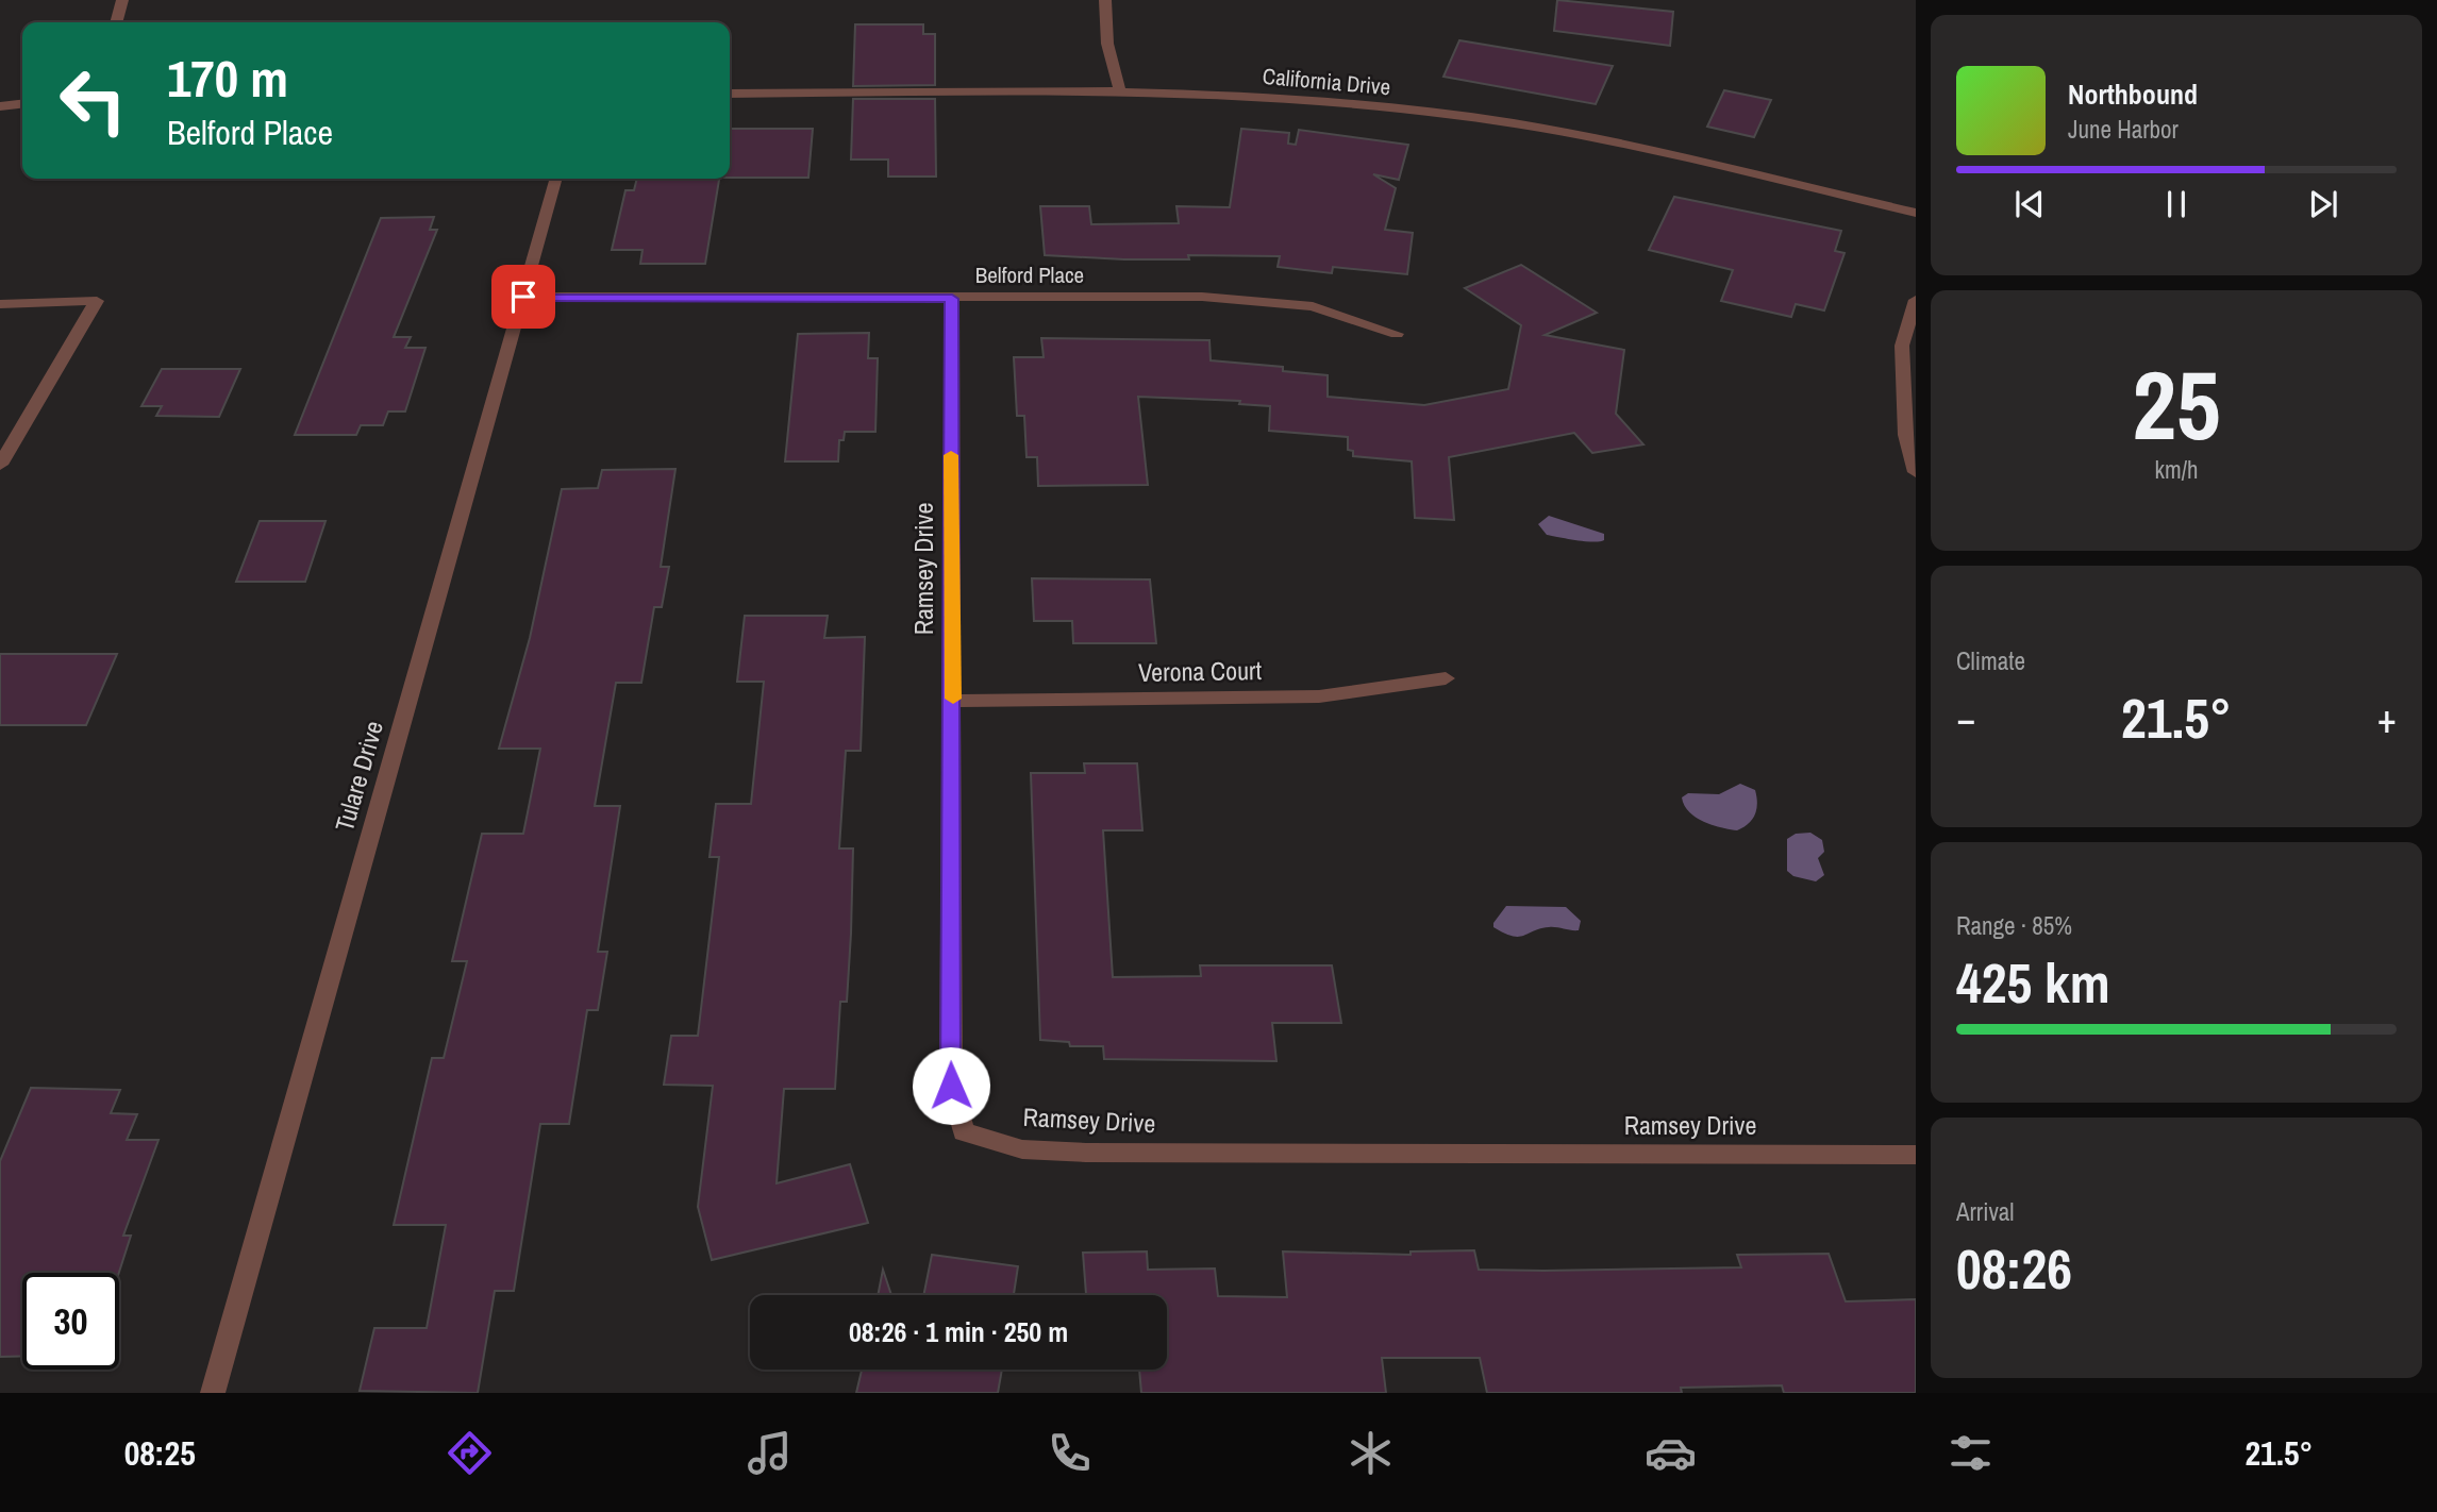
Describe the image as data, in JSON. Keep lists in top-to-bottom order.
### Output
{
  "streets": {
    "street": [
      "California Drive",
      "Belford Place",
      "Ramsey Drive",
      "Verona Court",
      "Tulare Drive"
    ]
  },
  "crossings": [
    ["Belford Place", "Ramsey Drive"],
    ["Belford Place", "Tulare Drive"],
    ["Ramsey Drive", "Verona Court"]
  ],
  "page": {
    "turn": ["170 m", "Belford Place"],
    "song": ["Northbound", "June Harbor"],
    "tile": [
      ["25", "km/h"],
      "Climate",
      ["Range · 85%", "425 km"],
      ["Arrival", "08:26"]
    ],
    "heat": ["−", "21.5°", "+"],
    "limit": "30",
    "trip": "08:26 · 1 min · 250 m",
    "tabs": ["08:25", "21.5°"]
  }
}
